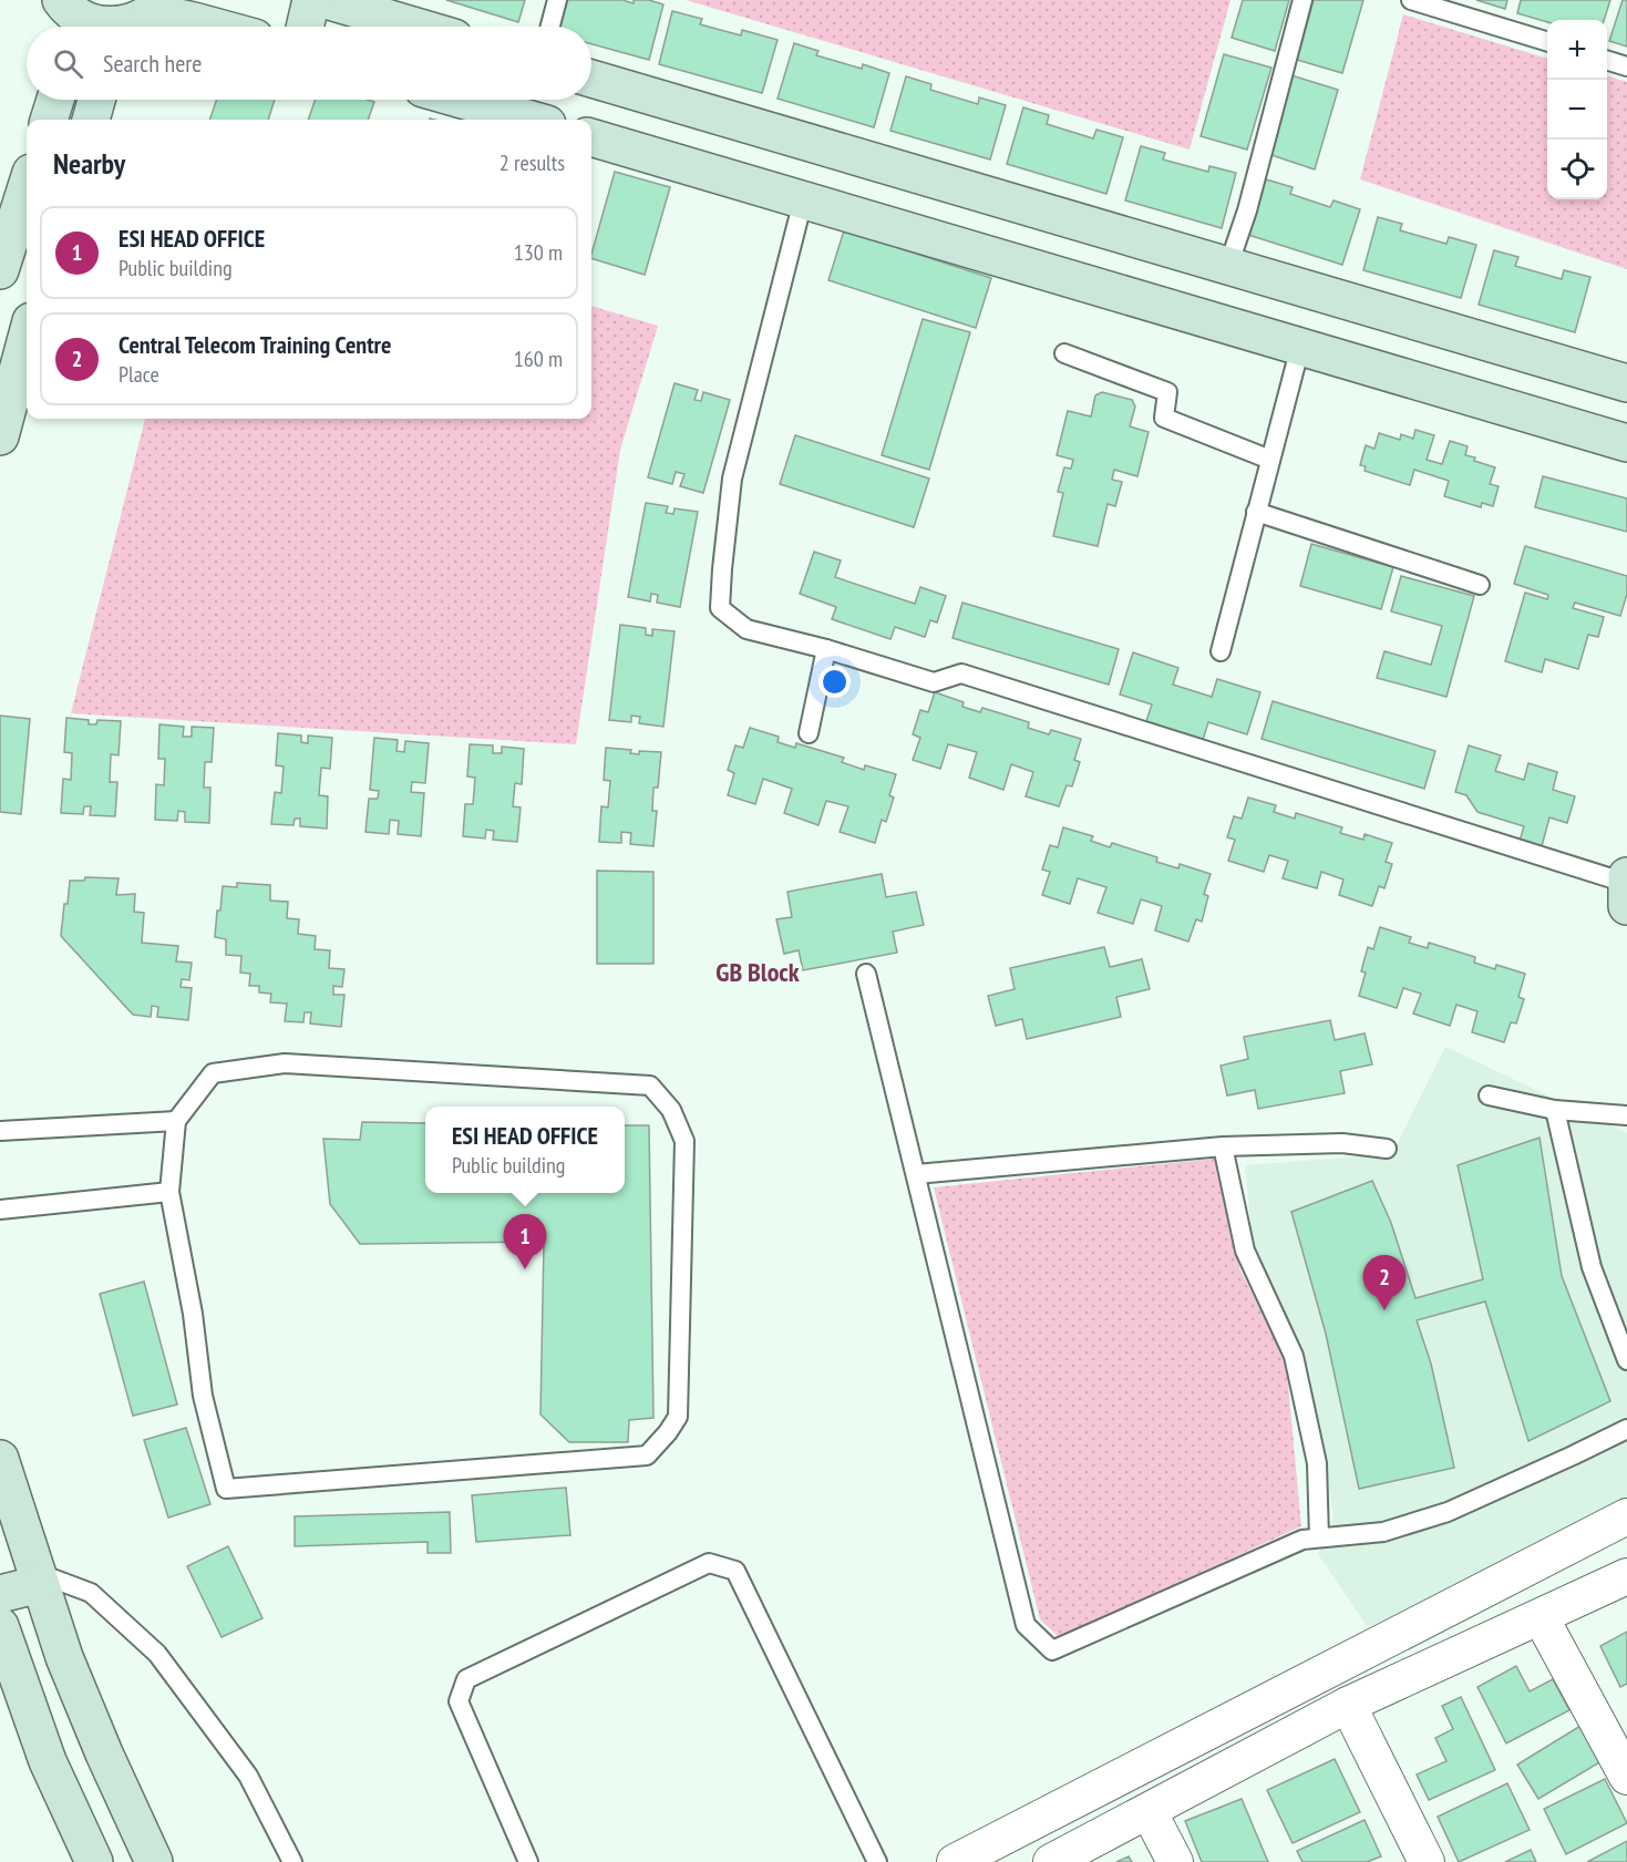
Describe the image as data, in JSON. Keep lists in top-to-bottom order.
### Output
{
  "districts": ["GB Block"],
  "page": {
    "map_buttons": ["+", "−"],
    "search": "Search here",
    "heading": ["Nearby", "2 results"],
    "list": [
      {
        "mark": "1",
        "name": "ESI HEAD OFFICE",
        "note": "Public building",
        "value": "130 m"
      },
      {
        "mark": "2",
        "name": "Central Telecom Training Centre",
        "note": "Place",
        "value": "160 m"
      }
    ],
    "popup": ["ESI HEAD OFFICE", "Public building"],
    "pins": ["1", "2"]
  }
}
